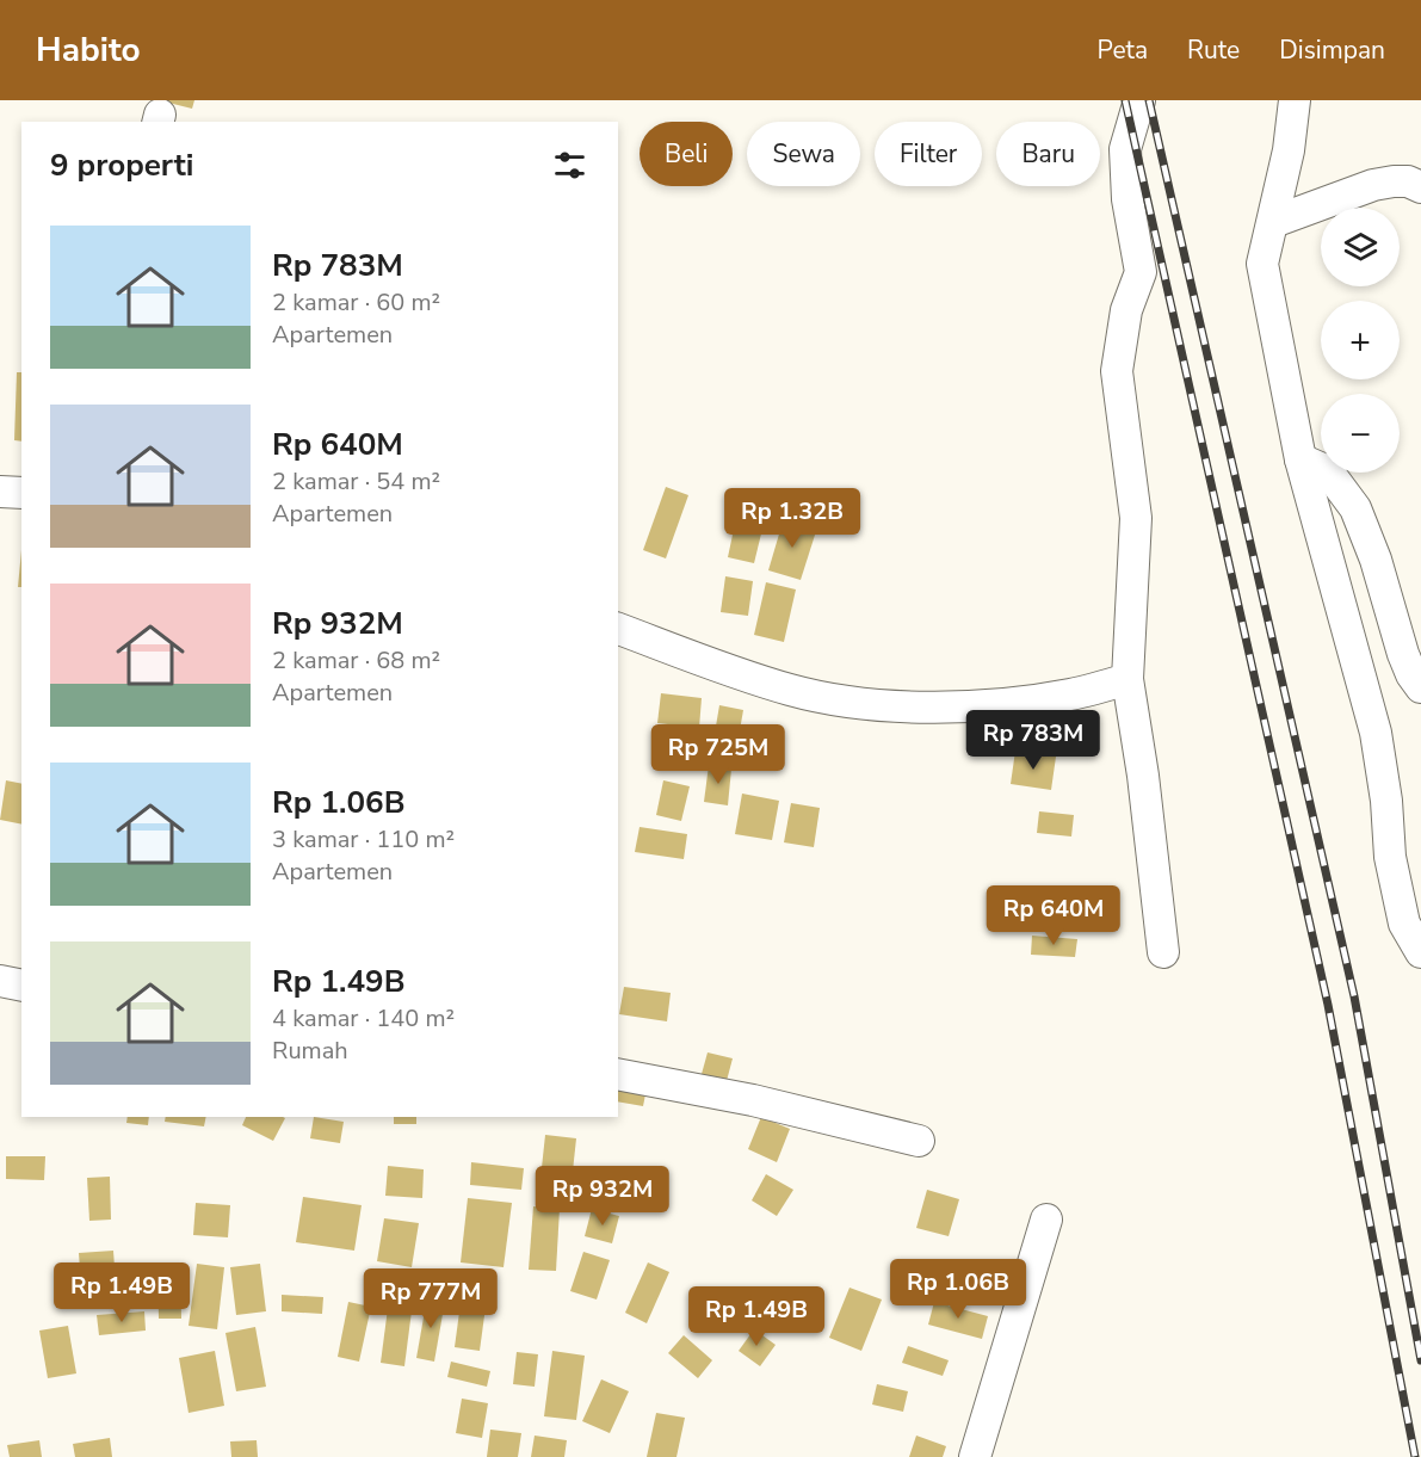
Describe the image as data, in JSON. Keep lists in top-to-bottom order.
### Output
{
  "page": {
    "header": "Habito",
    "nav": ["Peta", "Rute", "Disimpan"],
    "chip": [
      "Beli",
      "Sewa",
      "Filter",
      "Baru"
    ],
    "heading": "9 properti",
    "map_buttons": ["+", "−"],
    "list": [
      {
        "name": "Rp 783M",
        "note": "2 kamar · 60 m² · Apartemen"
      },
      {
        "name": "Rp 640M",
        "note": "2 kamar · 54 m² · Apartemen"
      },
      {
        "name": "Rp 932M",
        "note": "2 kamar · 68 m² · Apartemen"
      },
      {
        "name": "Rp 1.06B",
        "note": "3 kamar · 110 m² · Apartemen"
      },
      {
        "name": "Rp 1.49B",
        "note": "4 kamar · 140 m² · Rumah"
      }
    ],
    "price": [
      "Rp 1.32B",
      "Rp 783M",
      "Rp 725M",
      "Rp 640M",
      "Rp 932M",
      "Rp 1.06B",
      "Rp 1.49B",
      "Rp 777M",
      "Rp 1.49B"
    ]
  }
}
